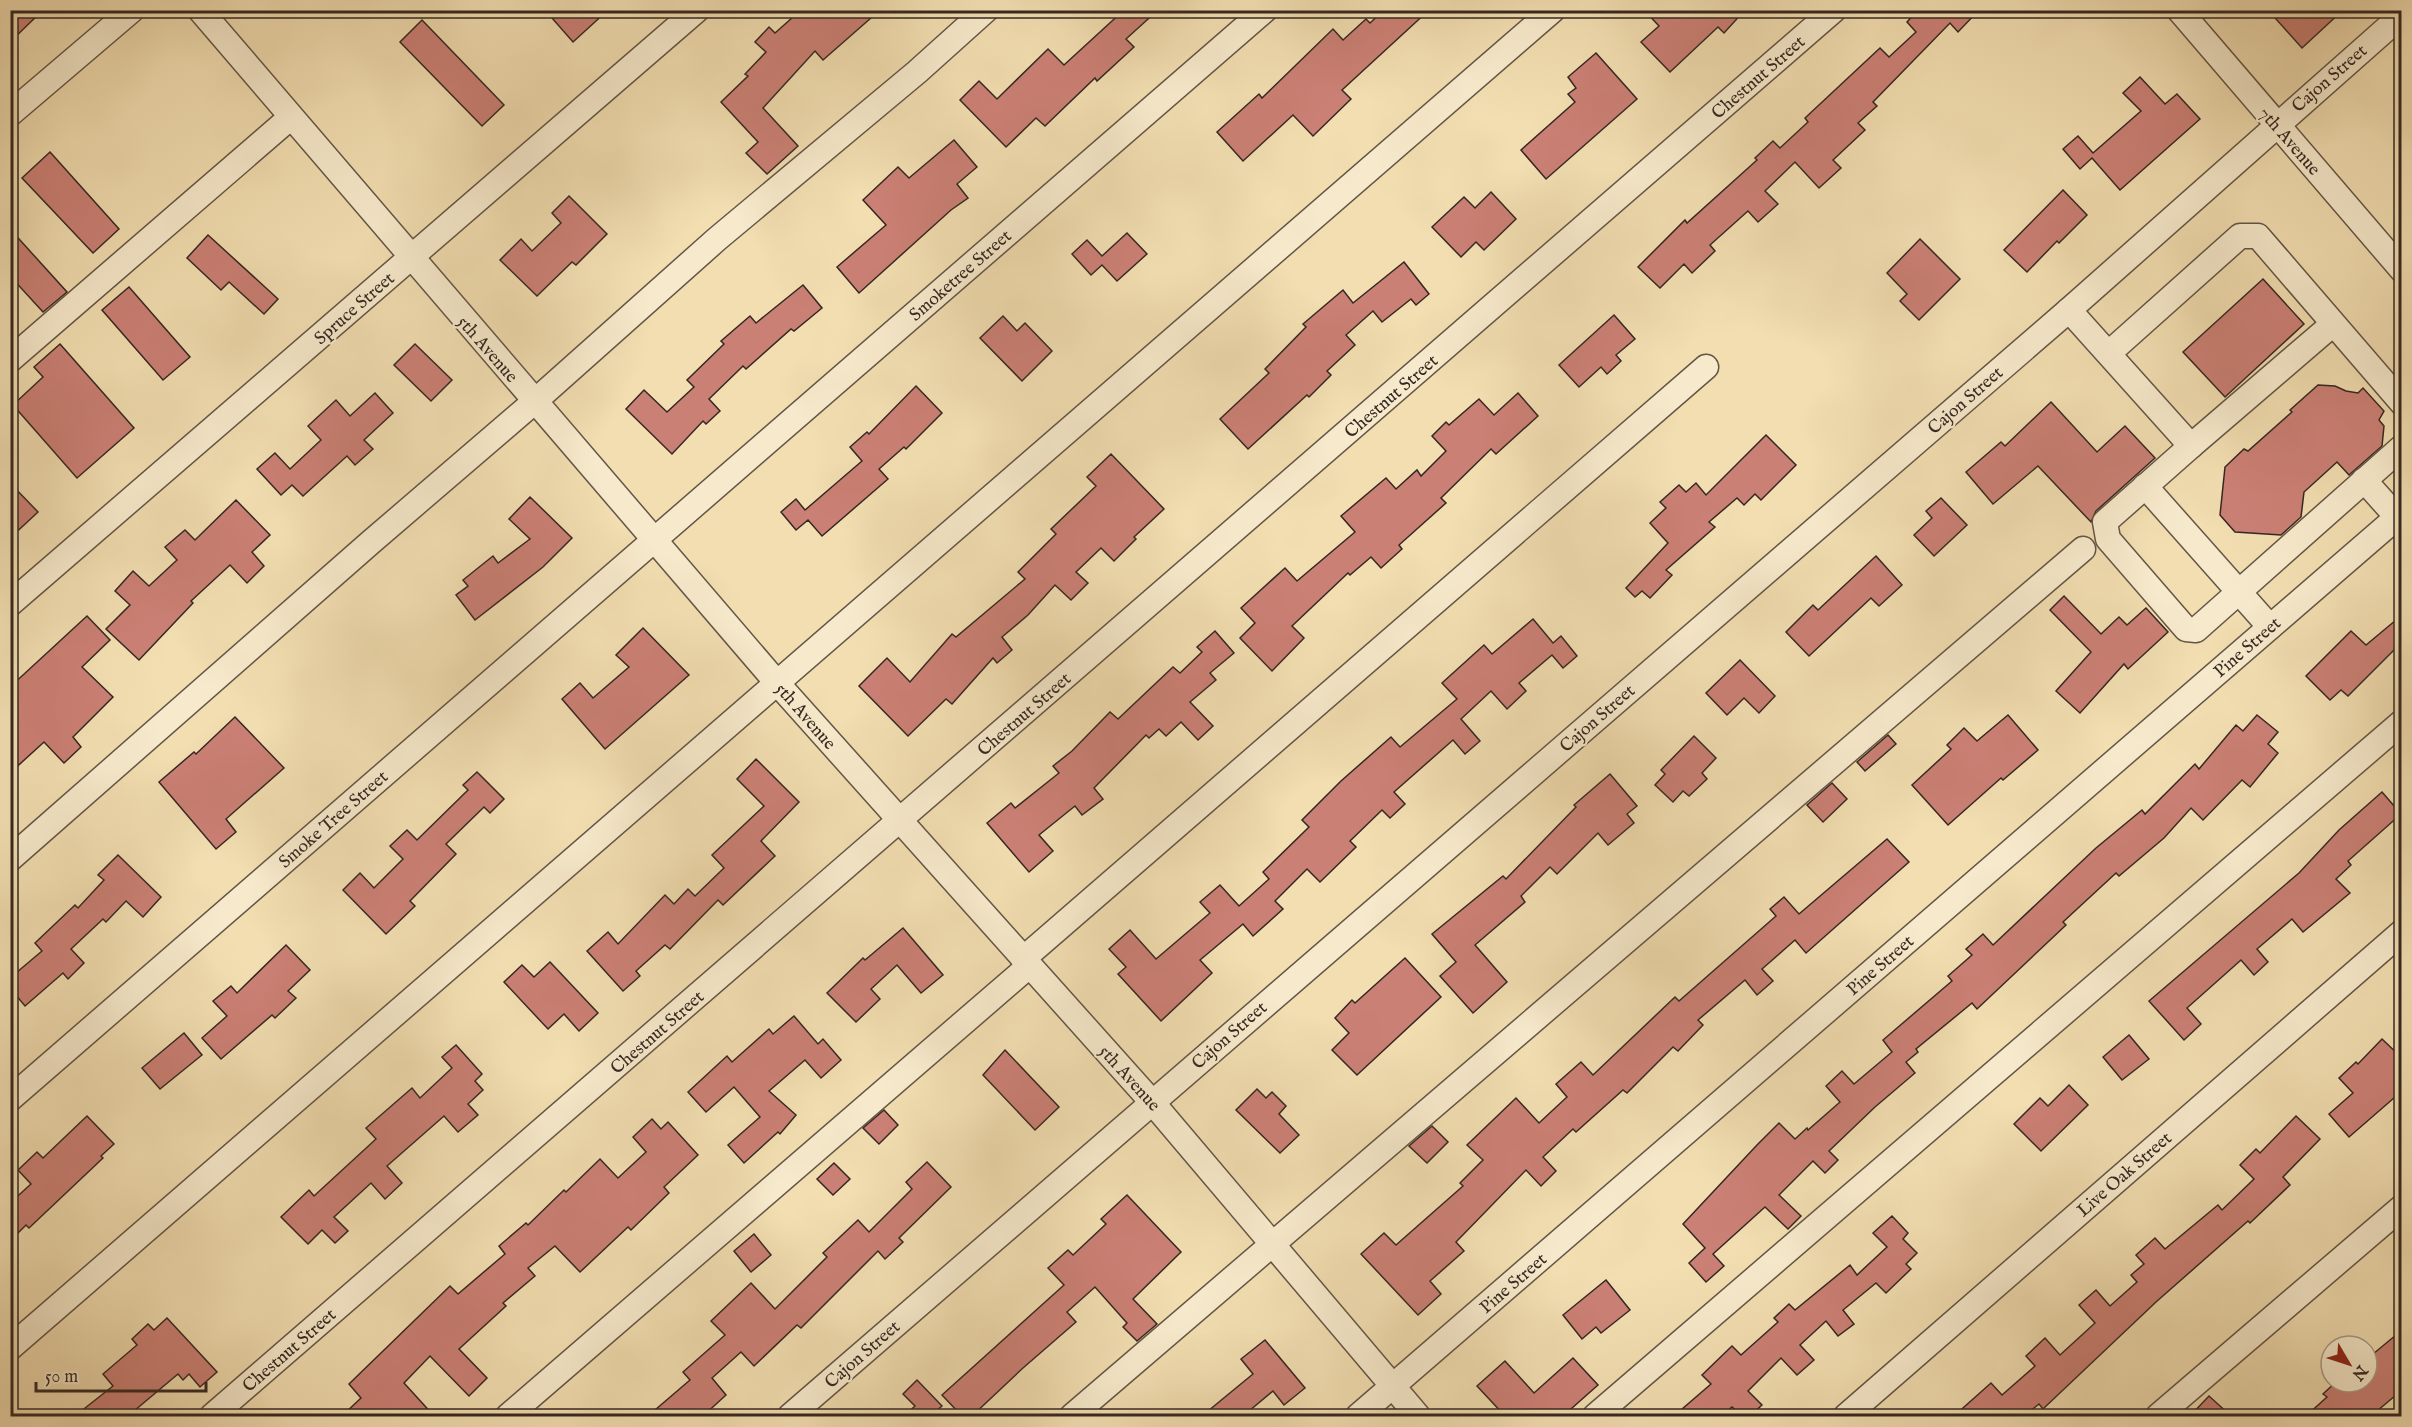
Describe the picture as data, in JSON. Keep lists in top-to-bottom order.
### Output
{
  "streets": {
    "street": [
      "Chestnut Street",
      "Cajon Street",
      "7th Avenue",
      "Smoketree Street",
      "Spruce Street",
      "5th Avenue",
      "Pine Street",
      "Smoke Tree Street",
      "Live Oak Street"
    ]
  },
  "crossings": [
    ["Chestnut Street", "5th Avenue"],
    ["Cajon Street", "7th Avenue"],
    ["Cajon Street", "5th Avenue"],
    ["Smoketree Street", "5th Avenue"],
    ["Smoketree Street", "Smoke Tree Street"],
    ["Spruce Street", "5th Avenue"],
    ["5th Avenue", "Pine Street"],
    ["5th Avenue", "Smoke Tree Street"]
  ],
  "scale_bar": "50 m",
  "north": "bottom right"
}
